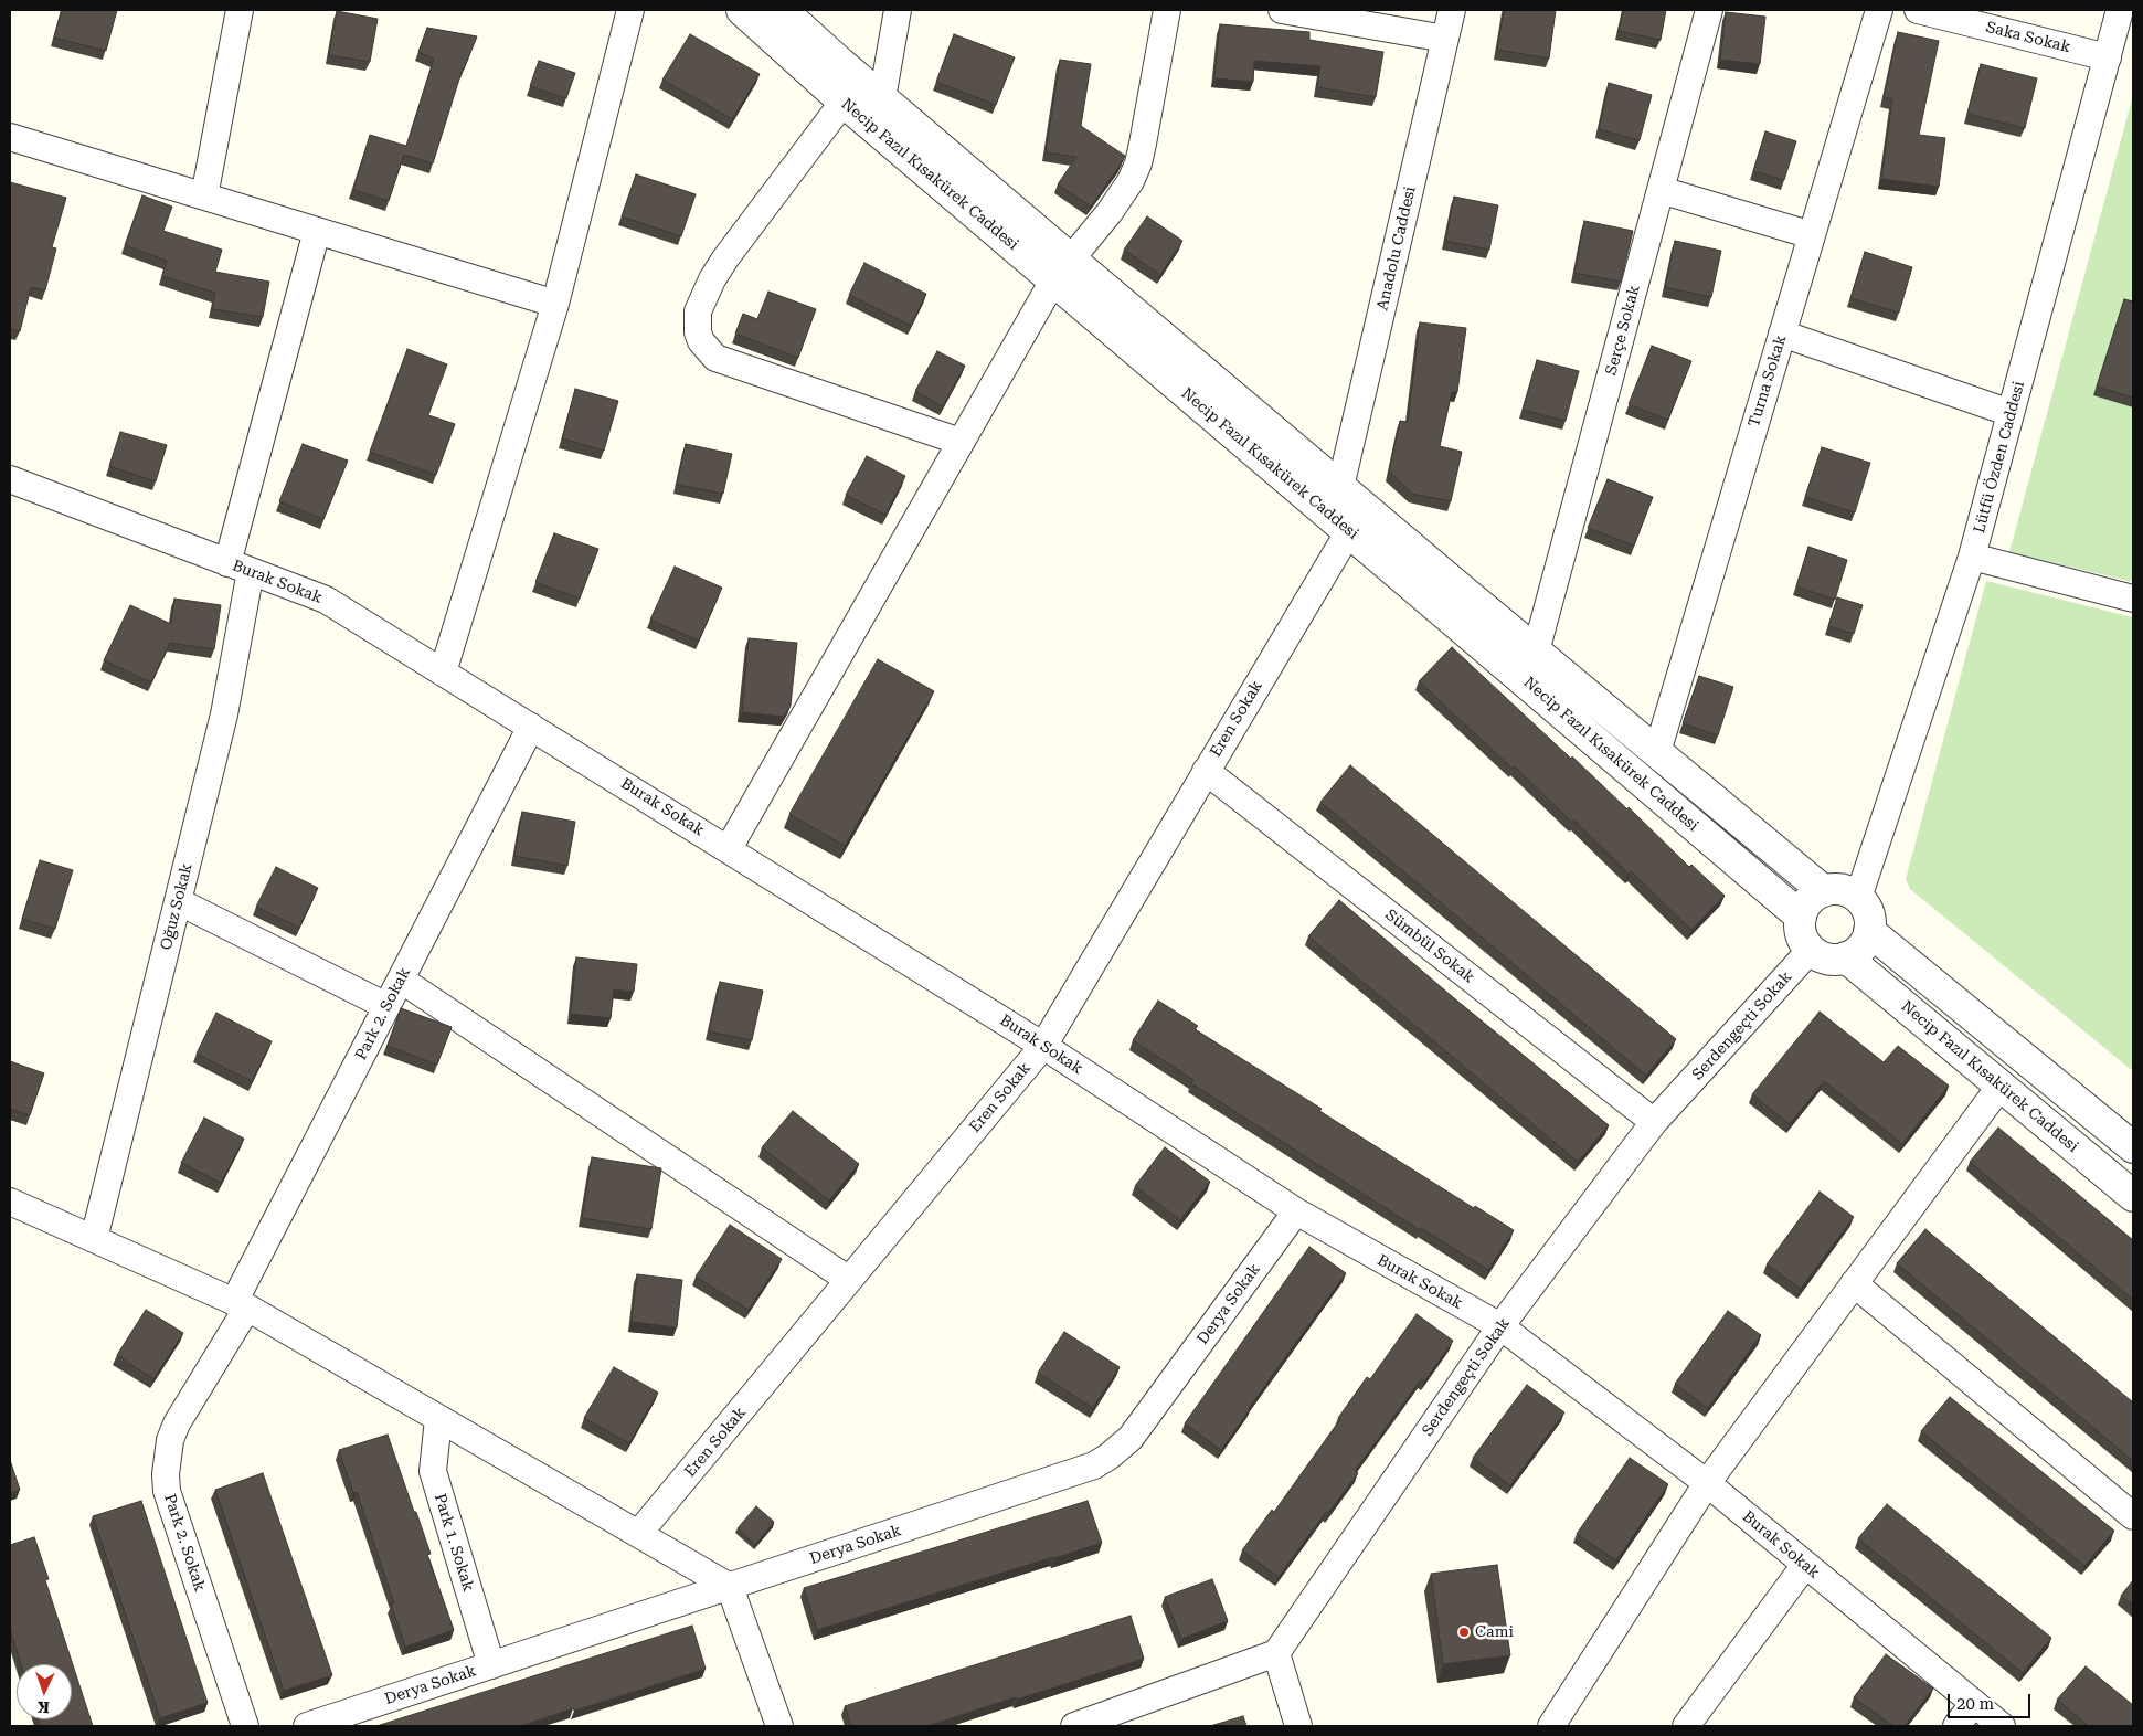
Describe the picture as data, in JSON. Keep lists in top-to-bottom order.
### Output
{
  "streets": {
    "street": [
      "Saka Sokak",
      "Necip Fazıl Kısakürek Caddesi",
      "Anadolu Caddesi",
      "Serçe Sokak",
      "Turna Sokak",
      "Lütfü Özden Caddesi",
      "Burak Sokak",
      "Eren Sokak",
      "Oğuz Sokak",
      "Sümbül Sokak",
      "Park 2. Sokak",
      "Serdengeçti Sokak",
      "Derya Sokak",
      "Park 1. Sokak"
    ]
  },
  "crossings": [
    ["Saka Sokak", "Lütfü Özden Caddesi"],
    ["Necip Fazıl Kısakürek Caddesi", "Anadolu Caddesi"],
    ["Necip Fazıl Kısakürek Caddesi", "Serçe Sokak"],
    ["Necip Fazıl Kısakürek Caddesi", "Turna Sokak"],
    ["Necip Fazıl Kısakürek Caddesi", "Lütfü Özden Caddesi"],
    ["Necip Fazıl Kısakürek Caddesi", "Eren Sokak"],
    ["Necip Fazıl Kısakürek Caddesi", "Serdengeçti Sokak"],
    ["Lütfü Özden Caddesi", "Serdengeçti Sokak"],
    ["Burak Sokak", "Eren Sokak"],
    ["Burak Sokak", "Oğuz Sokak"],
    ["Burak Sokak", "Park 2. Sokak"],
    ["Burak Sokak", "Serdengeçti Sokak"],
    ["Burak Sokak", "Derya Sokak"],
    ["Eren Sokak", "Sümbül Sokak"],
    ["Sümbül Sokak", "Serdengeçti Sokak"],
    ["Derya Sokak", "Park 1. Sokak"]
  ],
  "places": ["Cami"],
  "scale_bar": "20 m",
  "north": "bottom"
}
